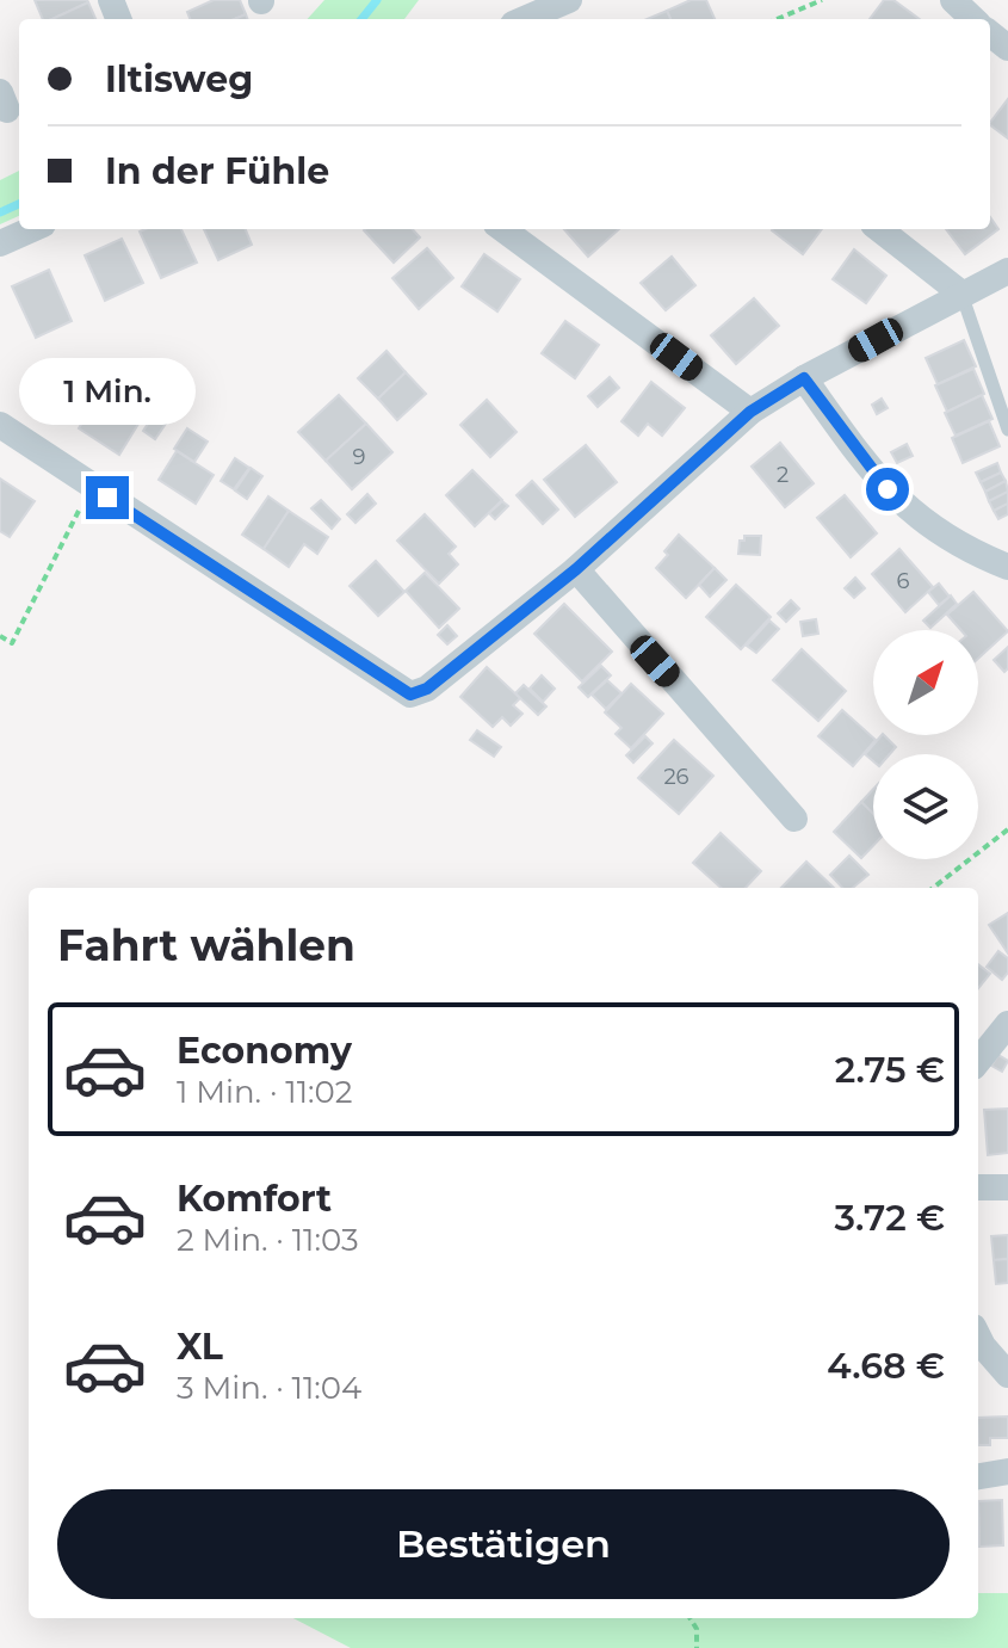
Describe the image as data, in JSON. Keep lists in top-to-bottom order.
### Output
{
  "house_numbers": [
    "9",
    "2",
    "6",
    "26"
  ],
  "north": "top right",
  "page": {
    "banner": ["Iltisweg", "In der Fühle"],
    "bubble": "1 Min.",
    "heading": "Fahrt wählen",
    "list": [
      {
        "name": "Economy",
        "note": "1 Min. · 11:02",
        "value": "2.75 €"
      },
      {
        "name": "Komfort",
        "note": "2 Min. · 11:03",
        "value": "3.72 €"
      },
      {
        "name": "XL",
        "note": "3 Min. · 11:04",
        "value": "4.68 €"
      }
    ],
    "buttons": "Bestätigen"
  }
}
